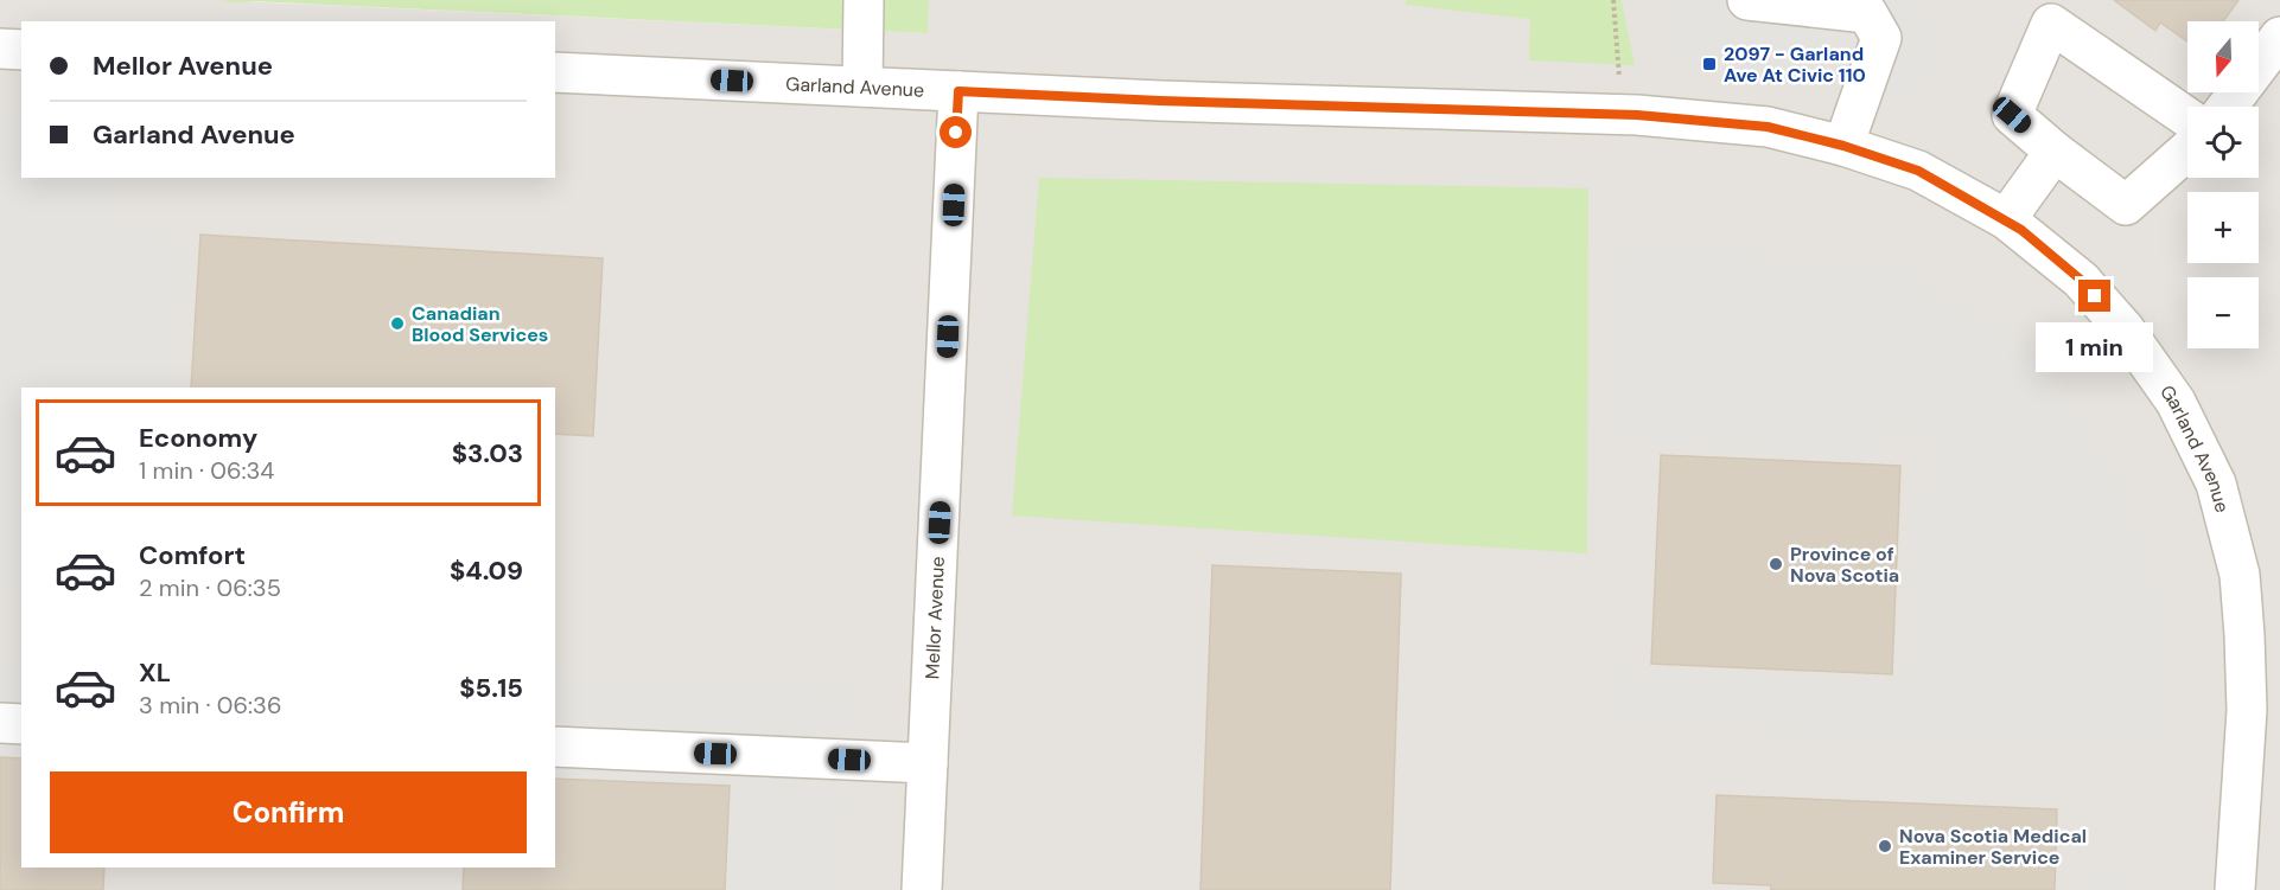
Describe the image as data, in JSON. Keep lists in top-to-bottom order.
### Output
{
  "streets": {
    "street": ["Garland Avenue", "Mellor Avenue"]
  },
  "crossings": [
    ["Garland Avenue", "Mellor Avenue"]
  ],
  "places": {
    "transit": ["2097 - Garland Ave At Civic 110"],
    "other": ["Canadian Blood Services", "Province of Nova Scotia", "Nova Scotia Medical Examiner Service"]
  },
  "north": "bottom",
  "page": {
    "map_buttons": ["+", "−"],
    "banner": ["Mellor Avenue", "Garland Avenue"],
    "bubble": "1 min",
    "list": [
      {
        "name": "Economy",
        "note": "1 min · 06:34",
        "value": "$3.03"
      },
      {
        "name": "Comfort",
        "note": "2 min · 06:35",
        "value": "$4.09"
      },
      {
        "name": "XL",
        "note": "3 min · 06:36",
        "value": "$5.15"
      }
    ],
    "buttons": "Confirm"
  }
}
